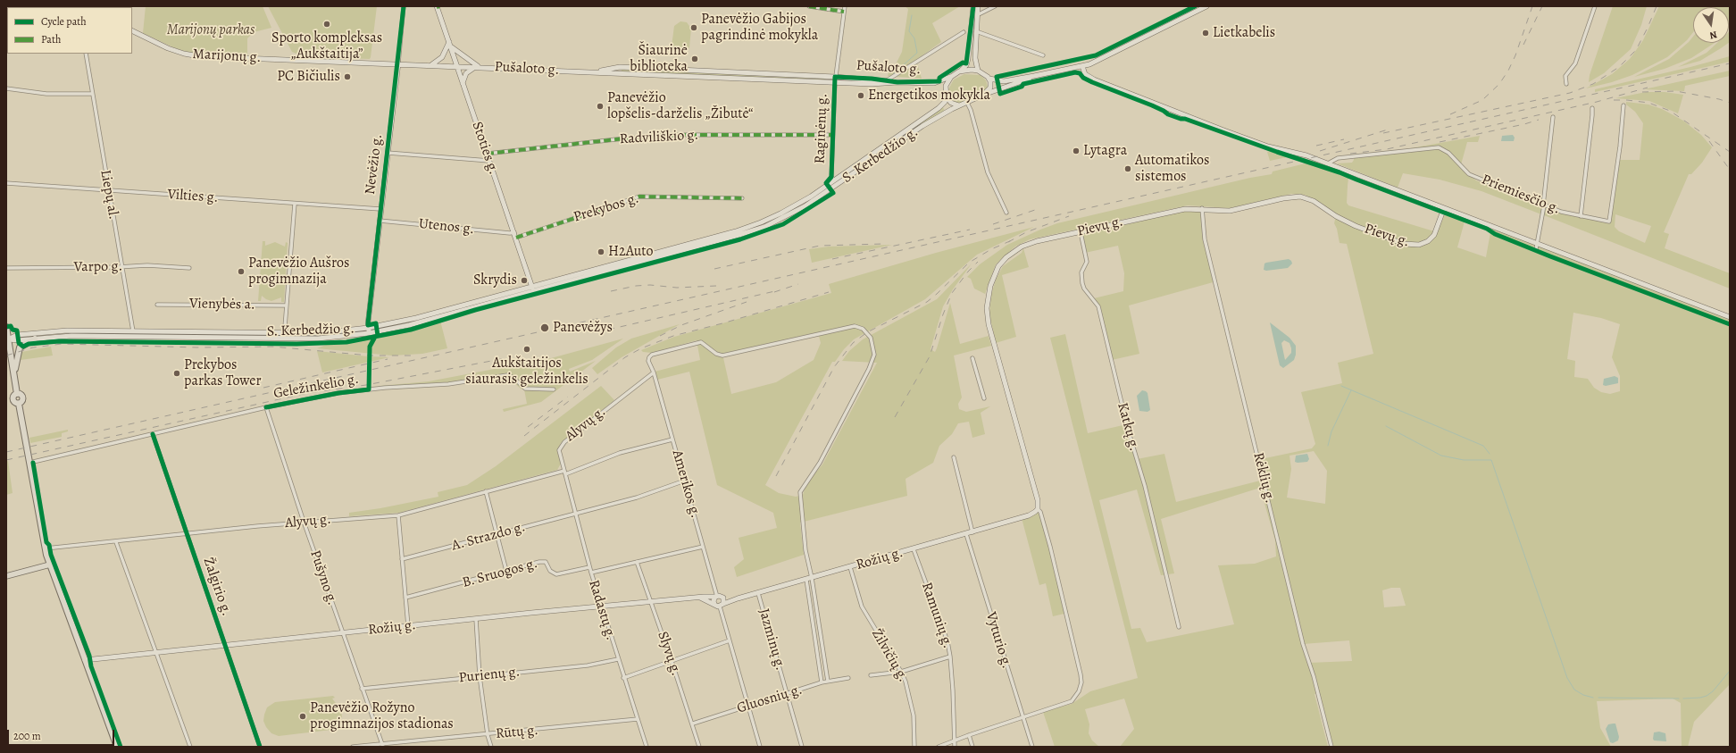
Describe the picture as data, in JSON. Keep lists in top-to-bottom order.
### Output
{
  "streets": {
    "main road": [
      "Marijonų g.",
      "Pušaloto g.",
      "Stoties g.",
      "S. Kerbedžio g.",
      "Nevėžio g.",
      "Pievų g.",
      "Rožių g."
    ],
    "street": [
      "Raginėnų g.",
      "Radviliškio g.",
      "Liepų al.",
      "Priemiesčio g.",
      "Vilties g.",
      "Prekybos g.",
      "Utenos g.",
      "Varpo g.",
      "Vienybės a.",
      "Geležinkelio g.",
      "Alyvų g.",
      "Katkų g.",
      "Rėklių g.",
      "Amerikos g.",
      "A. Strazdo g.",
      "B. Sruogos g.",
      "Pušyno g.",
      "Žalgirio g.",
      "Radastų g.",
      "Ramunių g.",
      "Jazminų g.",
      "Vyturio g.",
      "Slyvų g.",
      "Žilvičių g.",
      "Purienų g.",
      "Gluosnių g.",
      "Rūtų g."
    ]
  },
  "crossings": [
    ["Marijonų g.", "Pušaloto g."],
    ["Marijonų g.", "Stoties g."],
    ["Marijonų g.", "Nevėžio g."],
    ["Pušaloto g.", "Raginėnų g."],
    ["Pušaloto g.", "Stoties g."],
    ["Pušaloto g.", "S. Kerbedžio g."],
    ["Raginėnų g.", "Radviliškio g."],
    ["Raginėnų g.", "S. Kerbedžio g."],
    ["Radviliškio g.", "Stoties g."],
    ["Stoties g.", "S. Kerbedžio g."],
    ["Stoties g.", "Prekybos g."],
    ["Stoties g.", "Utenos g."],
    ["S. Kerbedžio g.", "Nevėžio g."],
    ["S. Kerbedžio g.", "Liepų al."],
    ["Nevėžio g.", "Vilties g."],
    ["Nevėžio g.", "Utenos g."],
    ["Liepų al.", "Vilties g."],
    ["Liepų al.", "Varpo g."],
    ["Pievų g.", "Katkų g."],
    ["Pievų g.", "Rėklių g."],
    ["Pievų g.", "Rožių g."],
    ["Geležinkelio g.", "Pušyno g."],
    ["Geležinkelio g.", "Žalgirio g."],
    ["Alyvų g.", "Amerikos g."],
    ["Alyvų g.", "Pušyno g."],
    ["Alyvų g.", "Žalgirio g."],
    ["Alyvų g.", "Radastų g."],
    ["Amerikos g.", "A. Strazdo g."],
    ["Amerikos g.", "Rožių g."],
    ["A. Strazdo g.", "Radastų g."],
    ["Rožių g.", "Pušyno g."],
    ["Rožių g.", "Žalgirio g."],
    ["Rožių g.", "Radastų g."],
    ["Rožių g.", "Ramunių g."],
    ["Rožių g.", "Jazminų g."],
    ["Rožių g.", "Vyturio g."],
    ["Rožių g.", "Slyvų g."],
    ["Rožių g.", "Žilvičių g."],
    ["B. Sruogos g.", "Radastų g."],
    ["Pušyno g.", "Purienų g."],
    ["Pušyno g.", "Rūtų g."],
    ["Radastų g.", "Purienų g."],
    ["Radastų g.", "Rūtų g."],
    ["Jazminų g.", "Gluosnių g."],
    ["Slyvų g.", "Gluosnių g."]
  ],
  "parks": ["Marijonų parkas"],
  "places": [
    "Sporto kompleksas „Aukštaitija”",
    "Panevėžio Gabijos pagrindinė mokykla",
    "Lietkabelis",
    "Šiaurinė biblioteka",
    "PC Bičiulis",
    "Energetikos mokykla",
    "Panevėžio lopšelis-darželis „Žibutė“",
    "Lytagra",
    "Automatikos sistemos",
    "H2Auto",
    "Panevėžio Aušros progimnazija",
    "Skrydis",
    "Panevėžys",
    "Aukštaitijos siaurasis geležinkelis",
    "Prekybos parkas Tower",
    "Panevėžio Rožyno progimnazijos stadionas"
  ],
  "legend": ["Cycle path", "Path"],
  "scale_bar": "200 m",
  "north": "bottom"
}
